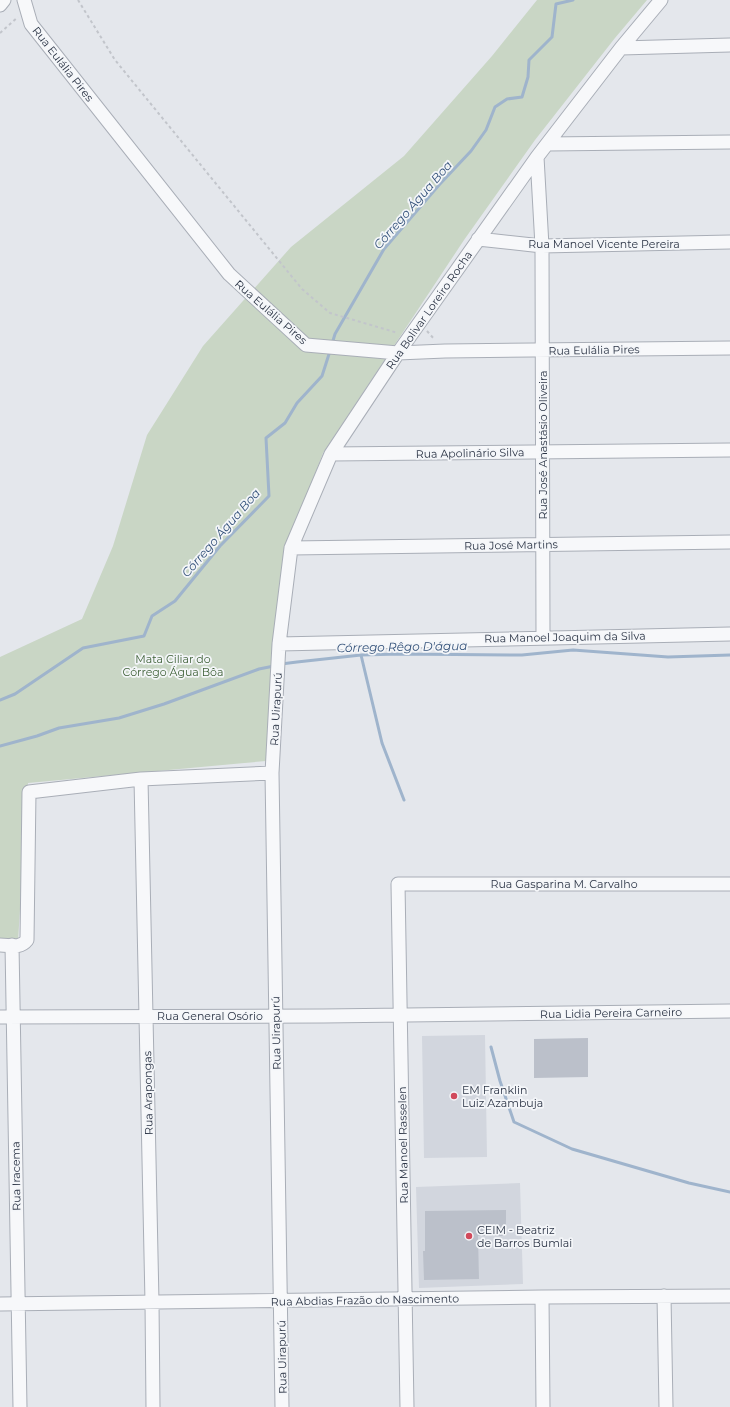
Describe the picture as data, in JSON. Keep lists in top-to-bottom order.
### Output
{
  "streets": {
    "street": [
      "Rua Eulália Pires",
      "Rua Manoel Vicente Pereira",
      "Rua Bolivar Loreiro Rocha",
      "Rua José Anastásio Oliveira",
      "Rua Apolinário Silva",
      "Rua José Martins",
      "Rua Manoel Joaquim da Silva",
      "Rua Uirapurú",
      "Rua Gasparina M. Carvalho",
      "Rua Lidia Pereira Carneiro",
      "Rua General Osório",
      "Rua Arapongas",
      "Rua Manoel Rasselen",
      "Rua Iracema",
      "Rua Abdias Frazão do Nascimento"
    ]
  },
  "crossings": [
    ["Rua Eulália Pires", "Rua Bolivar Loreiro Rocha"],
    ["Rua Eulália Pires", "Rua José Anastásio Oliveira"],
    ["Rua Manoel Vicente Pereira", "Rua Bolivar Loreiro Rocha"],
    ["Rua Manoel Vicente Pereira", "Rua José Anastásio Oliveira"],
    ["Rua Bolivar Loreiro Rocha", "Rua José Anastásio Oliveira"],
    ["Rua Bolivar Loreiro Rocha", "Rua Apolinário Silva"],
    ["Rua Bolivar Loreiro Rocha", "Rua José Martins"],
    ["Rua Bolivar Loreiro Rocha", "Rua Manoel Joaquim da Silva"],
    ["Rua Bolivar Loreiro Rocha", "Rua Uirapurú"],
    ["Rua José Anastásio Oliveira", "Rua Apolinário Silva"],
    ["Rua José Anastásio Oliveira", "Rua José Martins"],
    ["Rua José Anastásio Oliveira", "Rua Manoel Joaquim da Silva"],
    ["Rua Uirapurú", "Rua General Osório"],
    ["Rua Uirapurú", "Rua Abdias Frazão do Nascimento"],
    ["Rua Gasparina M. Carvalho", "Rua Manoel Rasselen"],
    ["Rua Lidia Pereira Carneiro", "Rua General Osório"],
    ["Rua General Osório", "Rua Arapongas"],
    ["Rua General Osório", "Rua Manoel Rasselen"],
    ["Rua General Osório", "Rua Iracema"],
    ["Rua Arapongas", "Rua Abdias Frazão do Nascimento"],
    ["Rua Manoel Rasselen", "Rua Abdias Frazão do Nascimento"],
    ["Rua Iracema", "Rua Abdias Frazão do Nascimento"]
  ],
  "water": ["Córrego Água Boa", "Córrego Rêgo D'água"],
  "parks": ["Mata Ciliar do Córrego Água Bôa"],
  "places": ["EM Franklin Luiz Azambuja", "CEIM - Beatriz de Barros Bumlai"]
}
